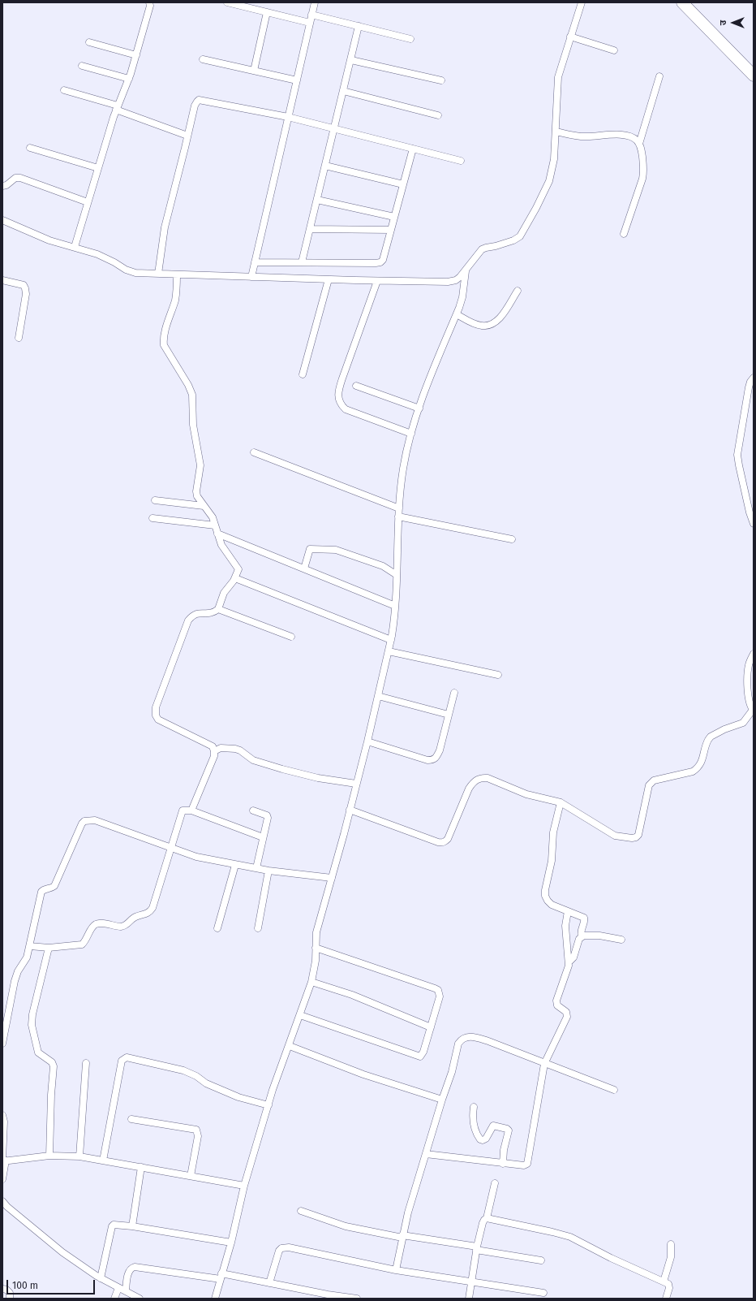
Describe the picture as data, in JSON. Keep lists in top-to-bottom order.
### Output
{
  "scale_bar": "100 m",
  "north": "left"
}
